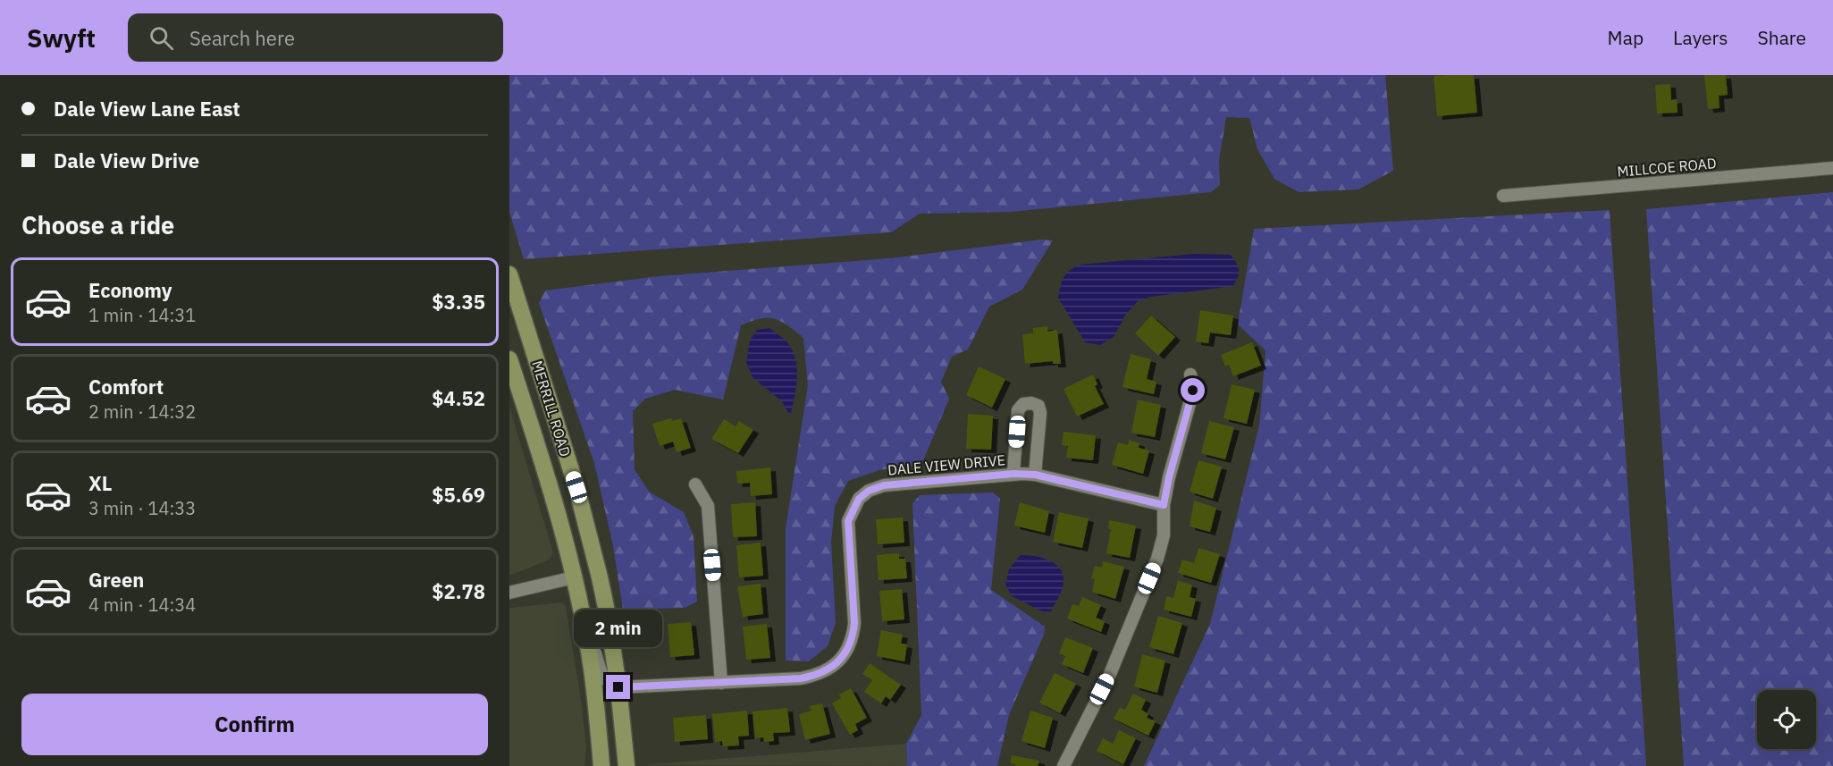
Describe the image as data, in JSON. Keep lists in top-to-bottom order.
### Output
{
  "streets": {
    "main road": ["MERRILL ROAD"],
    "street": ["MILLCOE ROAD", "DALE VIEW DRIVE"]
  },
  "crossings": [
    ["MERRILL ROAD", "DALE VIEW DRIVE"]
  ],
  "page": {
    "header": "Swyft",
    "search": "Search here",
    "nav": ["Map", "Layers", "Share"],
    "banner": ["Dale View Lane East", "Dale View Drive"],
    "heading": "Choose a ride",
    "list": [
      {
        "name": "Economy",
        "note": "1 min · 14:31",
        "value": "$3.35"
      },
      {
        "name": "Comfort",
        "note": "2 min · 14:32",
        "value": "$4.52"
      },
      {
        "name": "XL",
        "note": "3 min · 14:33",
        "value": "$5.69"
      },
      {
        "name": "Green",
        "note": "4 min · 14:34",
        "value": "$2.78"
      }
    ],
    "bubble": "2 min",
    "buttons": "Confirm"
  }
}
